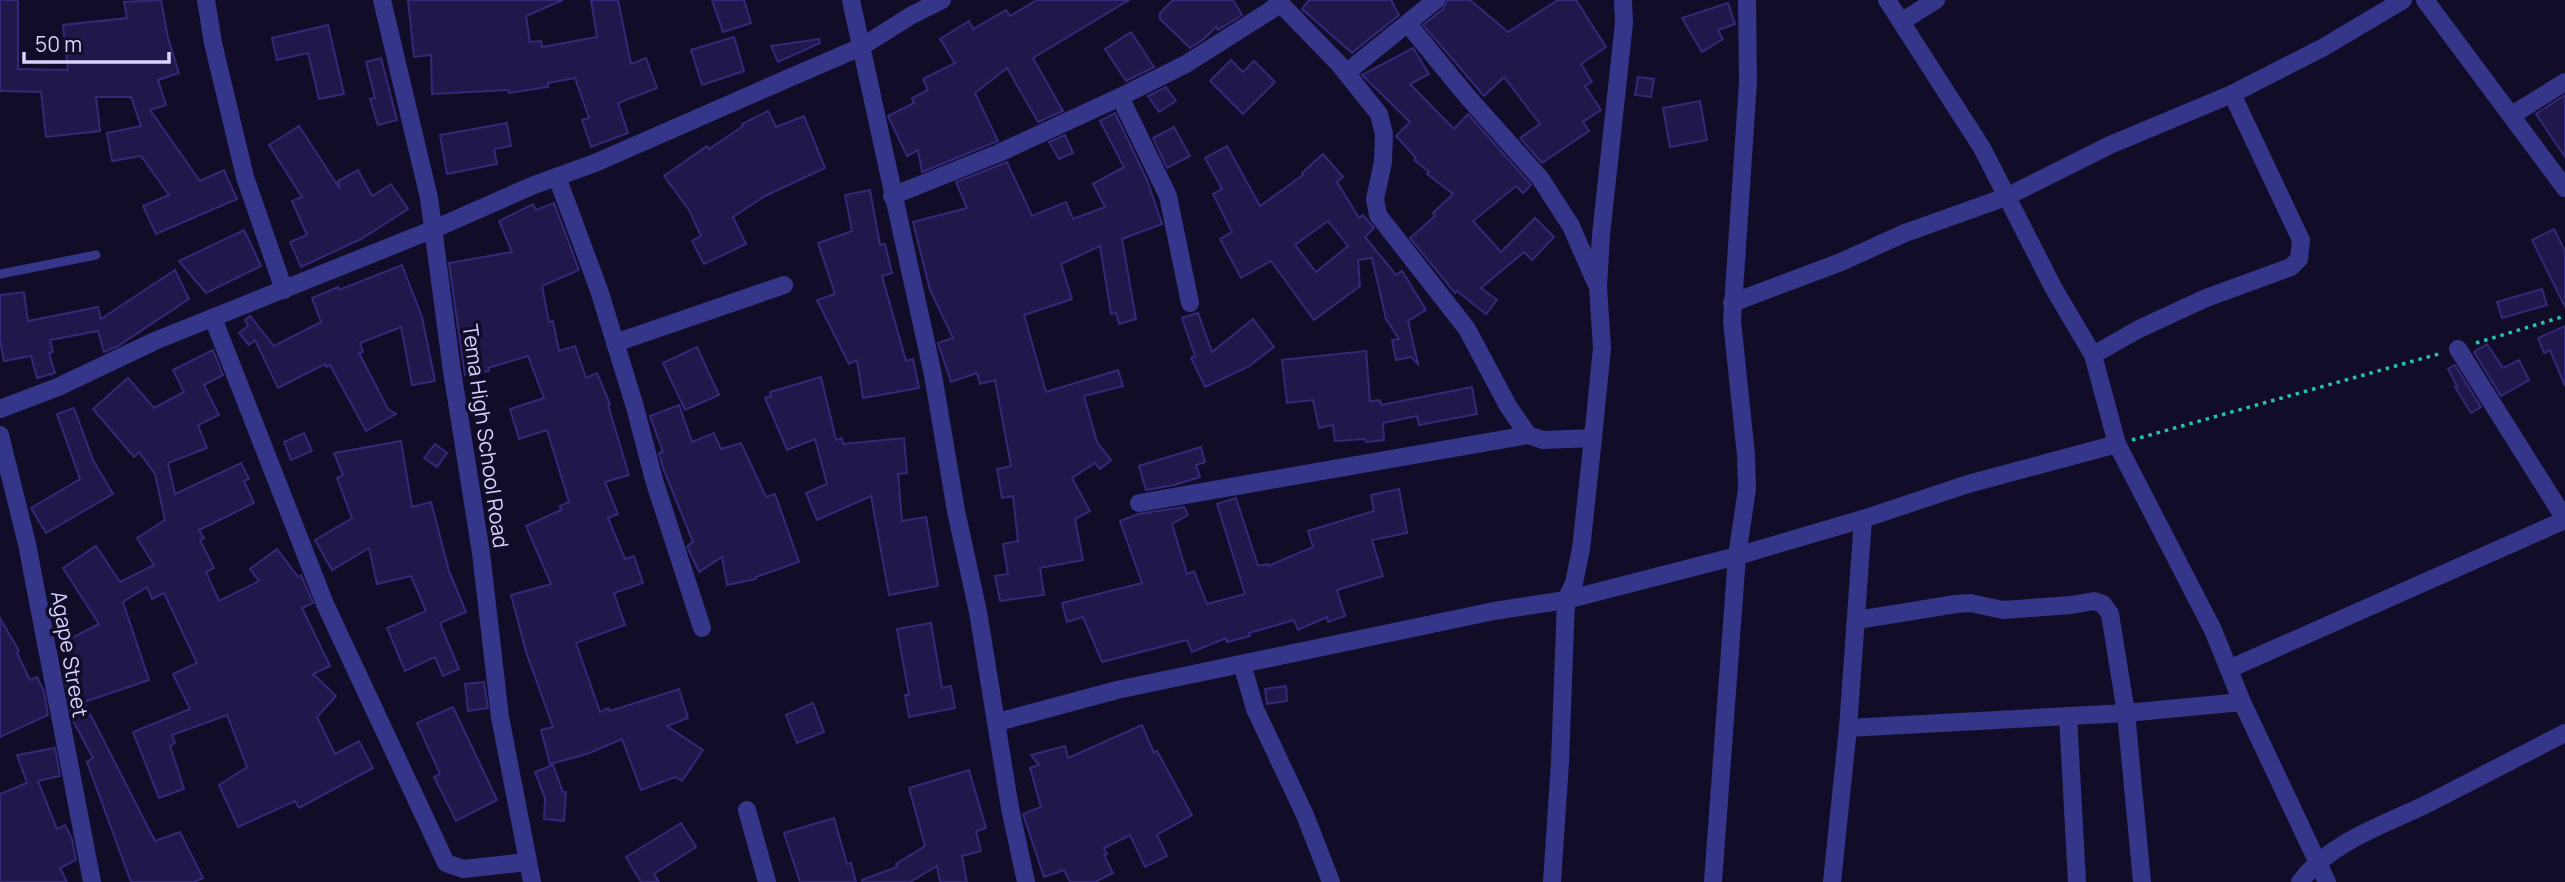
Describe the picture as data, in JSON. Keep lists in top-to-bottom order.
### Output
{
  "streets": {
    "street": ["Tema High School Road", "Agape Street"]
  },
  "scale_bar": "50 m"
}
